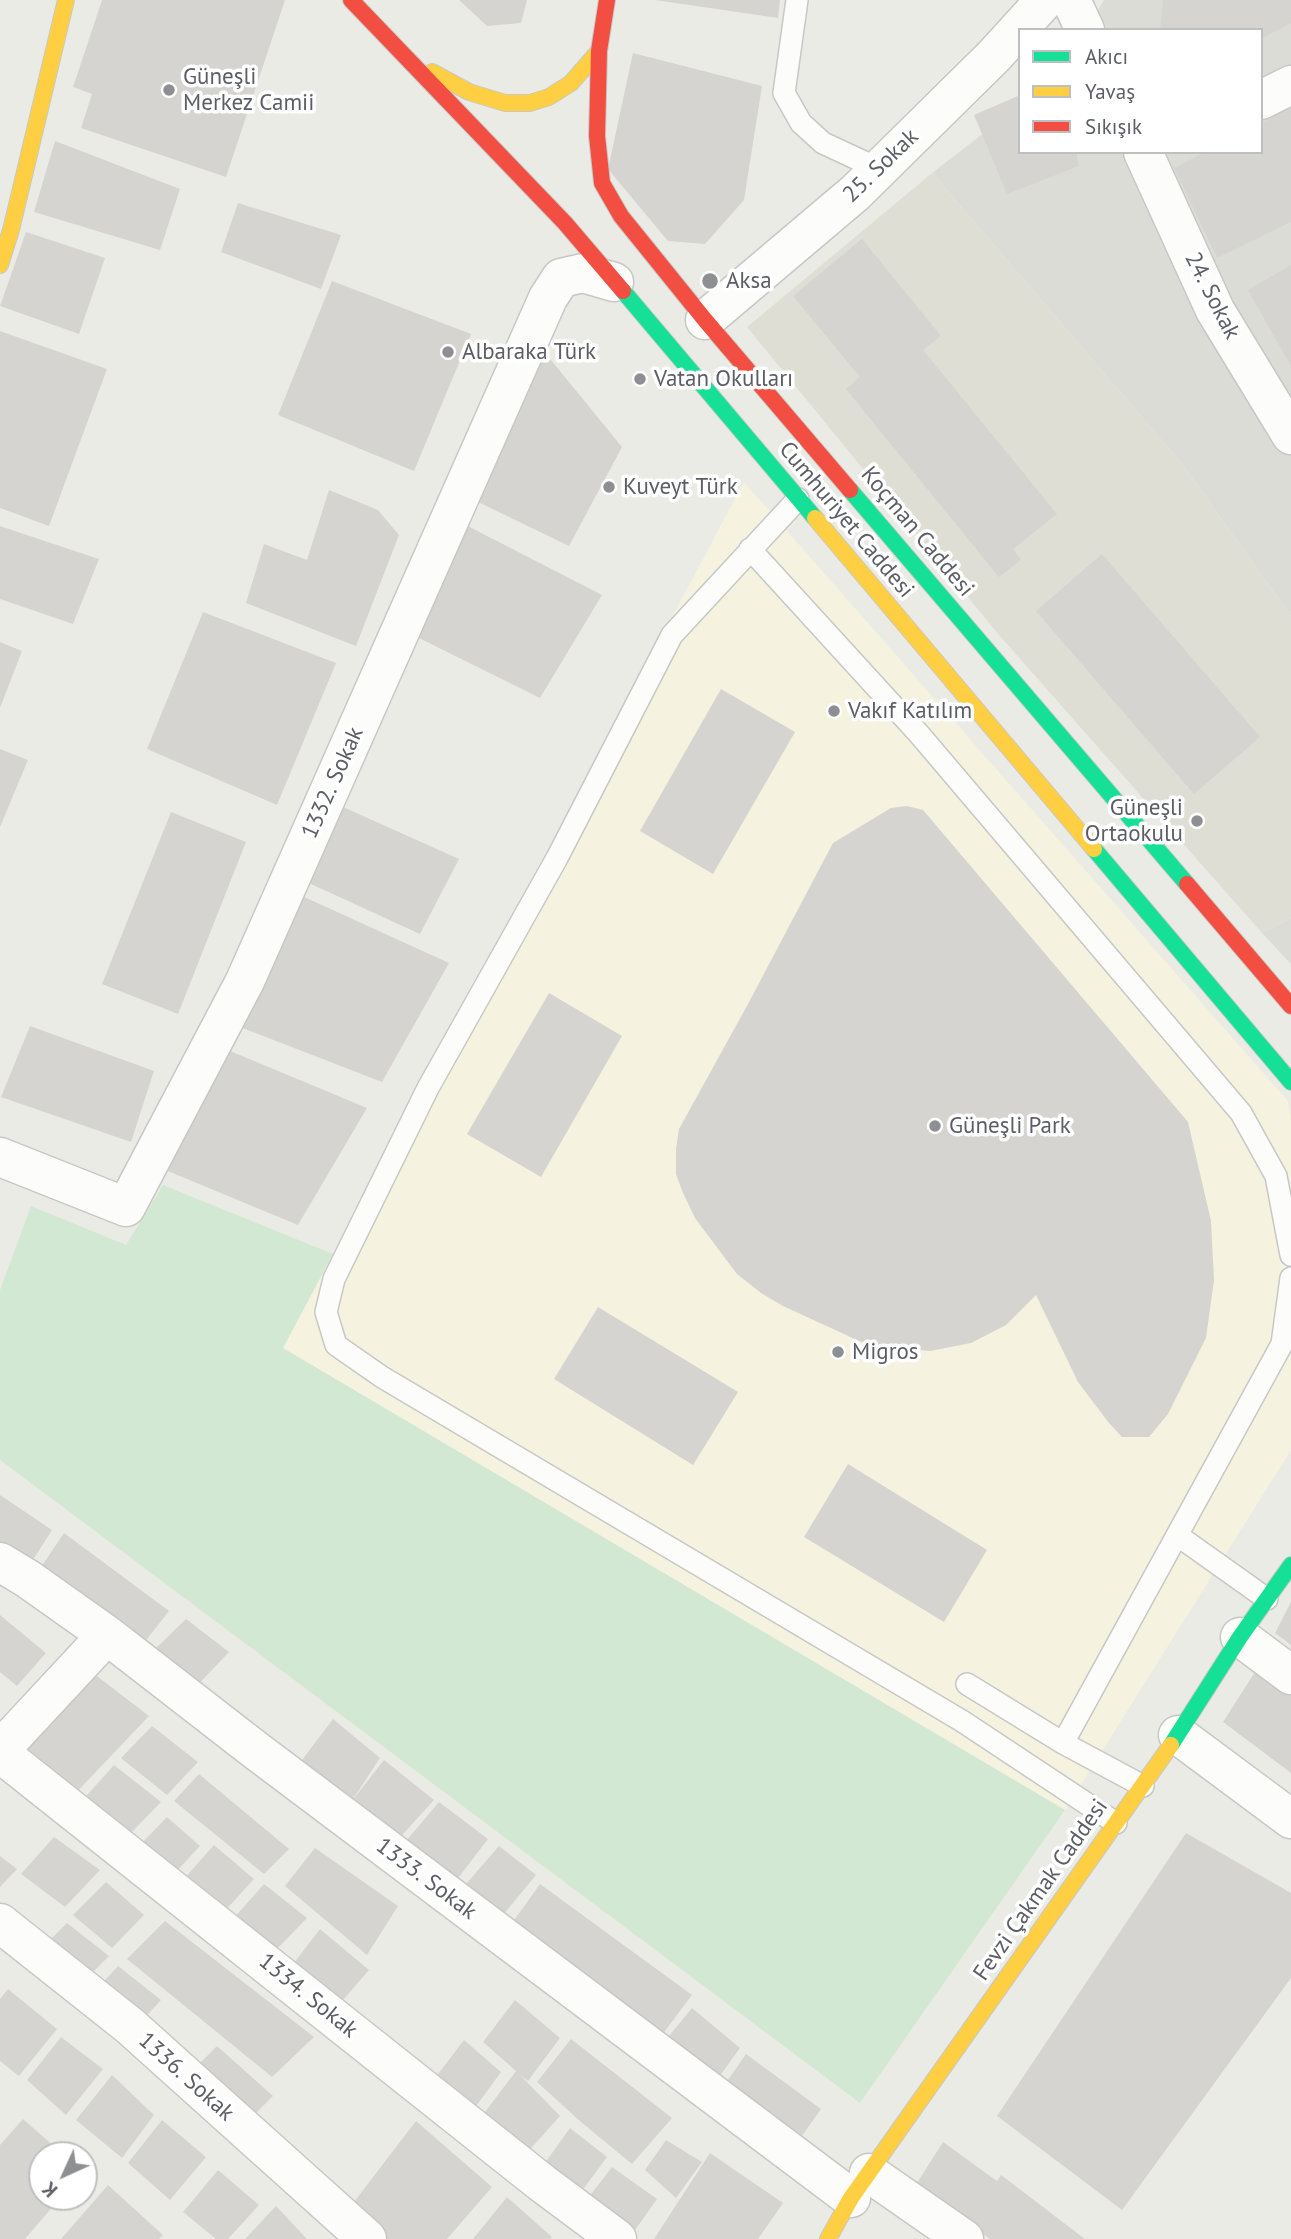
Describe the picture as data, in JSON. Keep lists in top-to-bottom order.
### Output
{
  "streets": {
    "main road": ["Cumhuriyet Caddesi", "Koçman Caddesi", "Fevzi Çakmak Caddesi"],
    "street": [
      "25. Sokak",
      "24. Sokak",
      "1332. Sokak",
      "1333. Sokak",
      "1334. Sokak",
      "1336. Sokak"
    ]
  },
  "crossings": [
    ["25. Sokak", "Koçman Caddesi"],
    ["Cumhuriyet Caddesi", "1332. Sokak"],
    ["1333. Sokak", "Fevzi Çakmak Caddesi"]
  ],
  "places": [
    "Güneşli Merkez Camii",
    "Aksa",
    "Albaraka Türk",
    "Vatan Okulları",
    "Kuveyt Türk",
    "Vakıf Katılım",
    "Güneşli Ortaokulu",
    "Güneşli Park",
    "Migros"
  ],
  "legend": ["Akıcı", "Yavaş", "Sıkışık"],
  "north": "bottom left"
}
